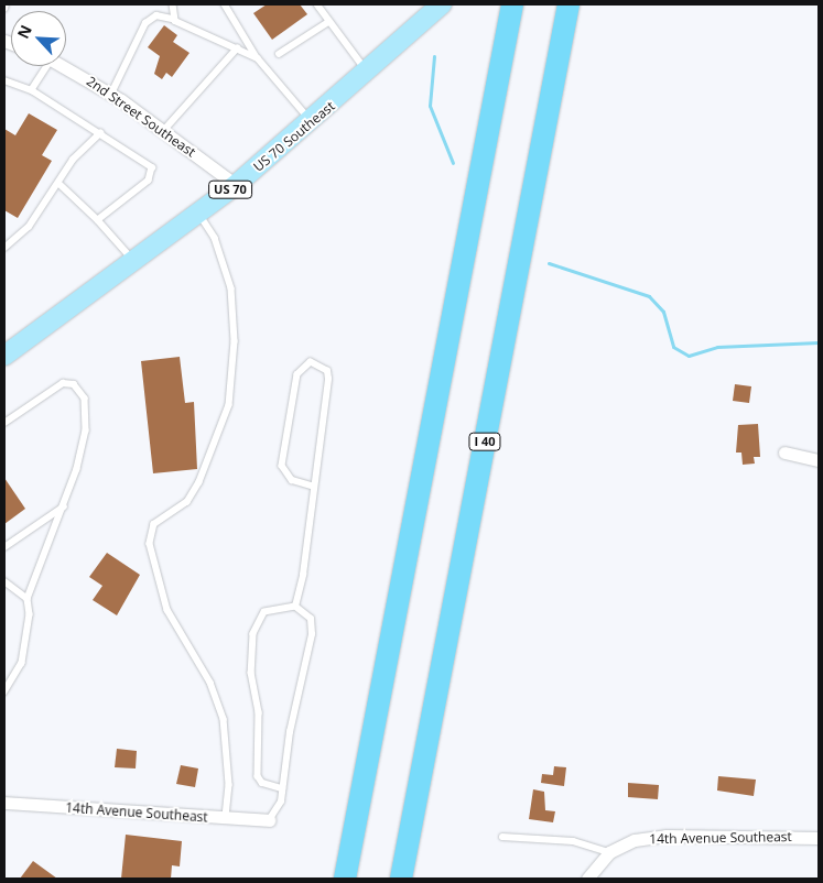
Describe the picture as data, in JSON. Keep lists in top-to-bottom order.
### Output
{
  "streets": {
    "highway": ["I 40"],
    "main road": ["US 70 Southeast", "US 70"],
    "street": ["2nd Street Southeast", "14th Avenue Southeast"]
  },
  "crossings": [
    ["2nd Street Southeast", "US 70 Southeast"]
  ],
  "north": "top left"
}
